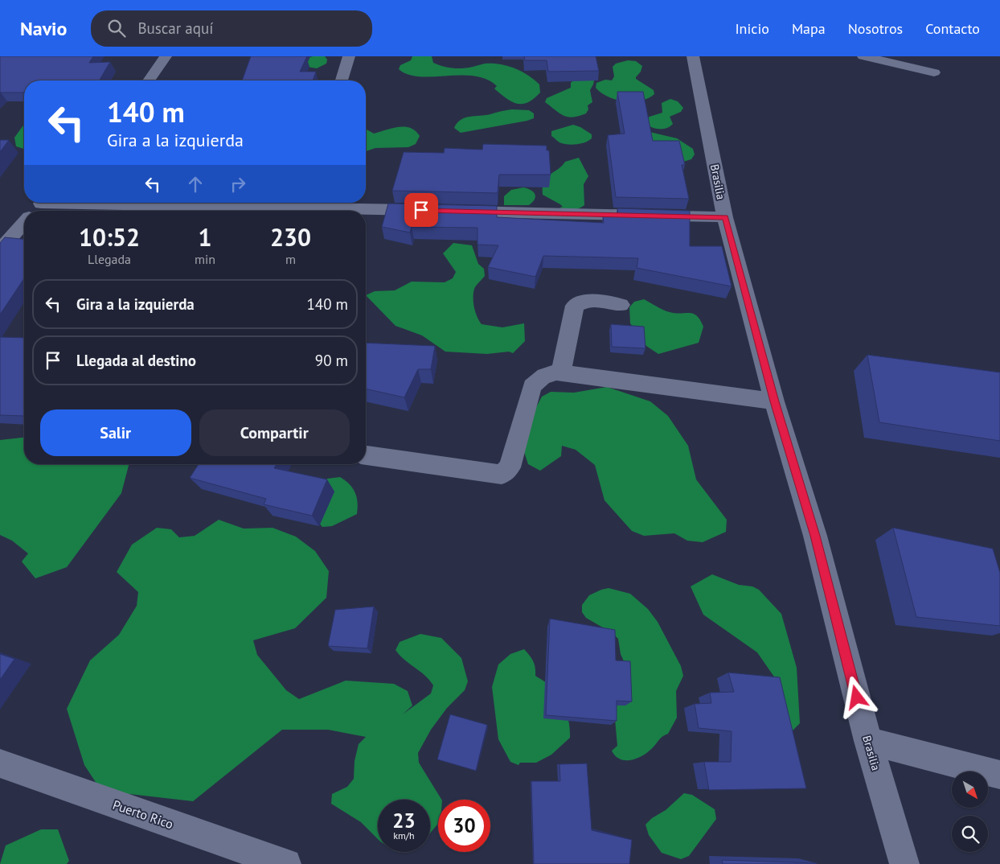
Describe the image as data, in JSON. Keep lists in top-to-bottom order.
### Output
{
  "streets": {
    "street": ["Brasilia", "Puerto Rico"]
  },
  "north": "bottom right",
  "page": {
    "header": "Navio",
    "search": "Buscar aquí",
    "nav": [
      "Inicio",
      "Mapa",
      "Nosotros",
      "Contacto"
    ],
    "turn": ["140 m", "Gira a la izquierda"],
    "eta": [
      "10:52",
      "Llegada",
      "1",
      "min",
      "230",
      "m"
    ],
    "list": [
      {
        "name": "Gira a la izquierda",
        "value": "140 m"
      },
      {
        "name": "Llegada al destino",
        "value": "90 m"
      }
    ],
    "buttons": ["Salir", "Compartir"],
    "speed": "23 km/h",
    "limit": "30"
  }
}
